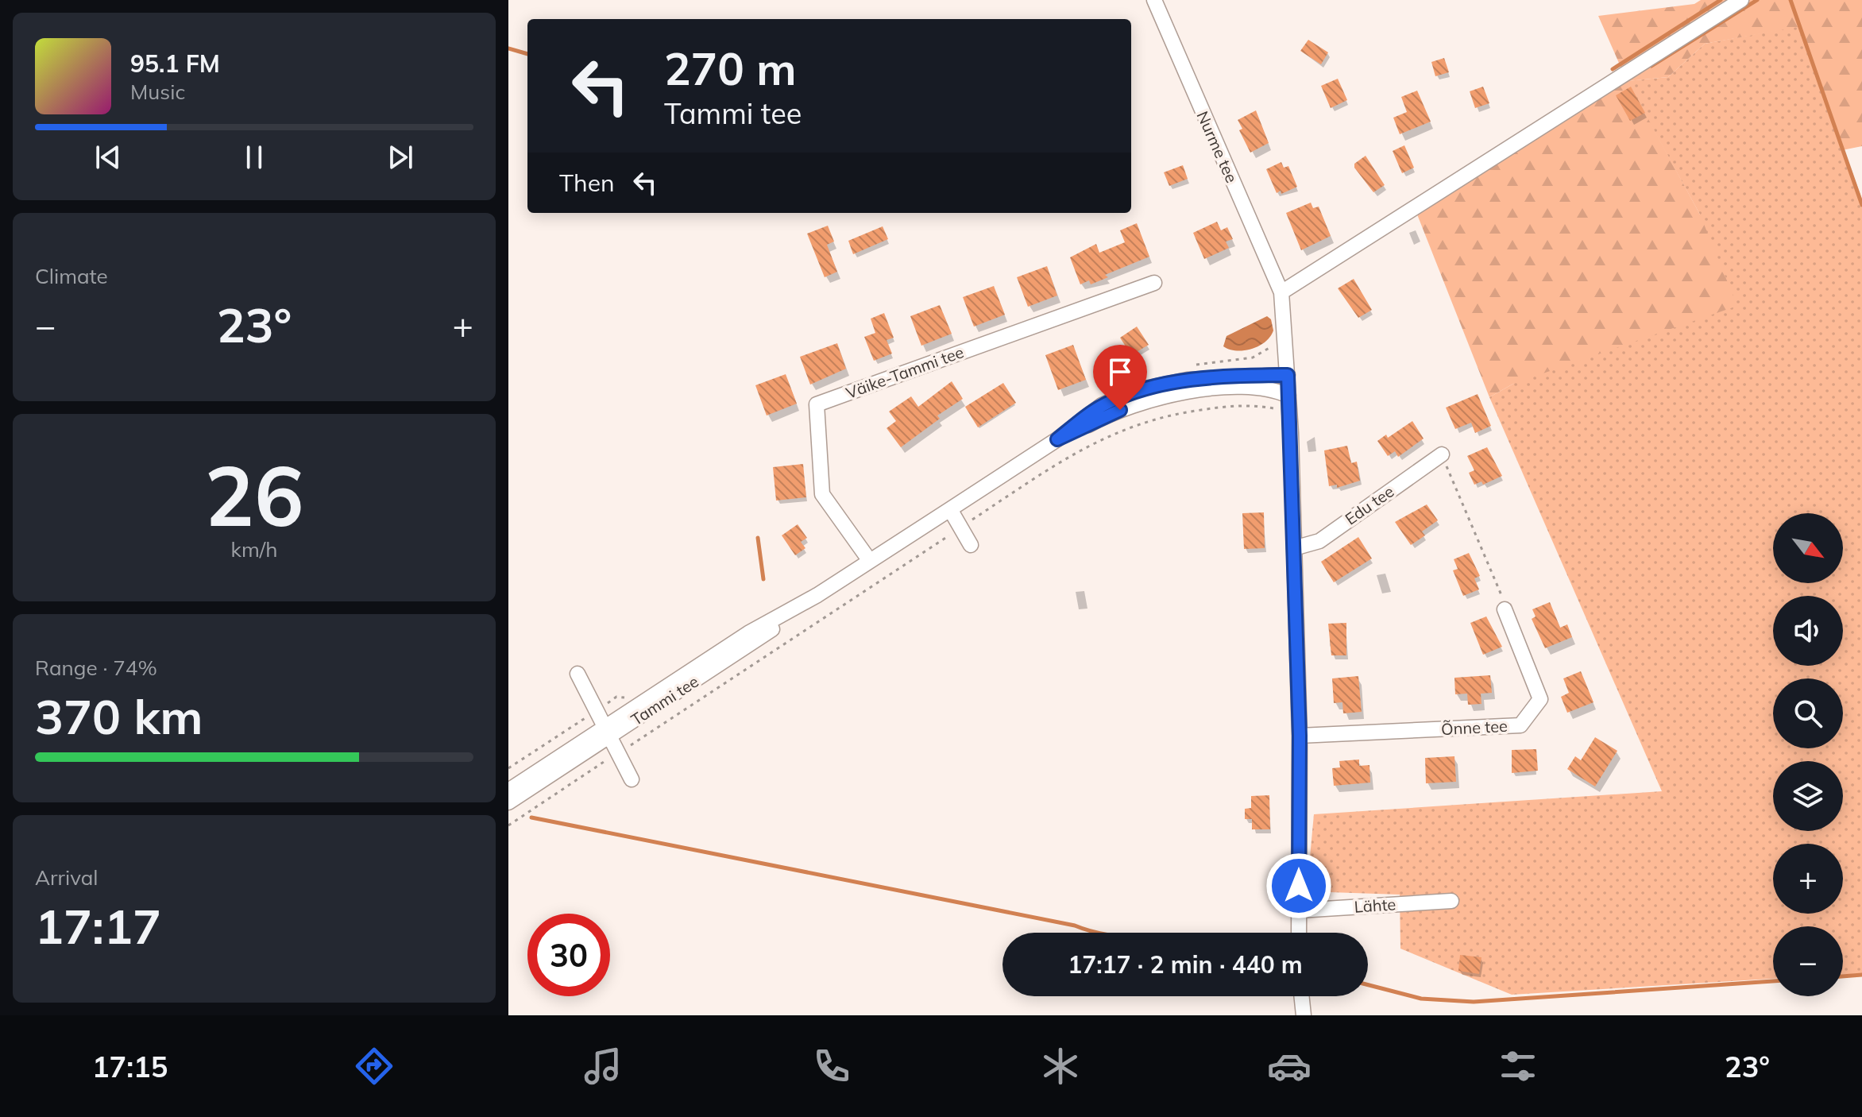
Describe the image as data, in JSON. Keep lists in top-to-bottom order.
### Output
{
  "streets": {
    "street": [
      "Nurme tee",
      "Väike-Tammi tee",
      "Edu tee",
      "Tammi tee",
      "Õnne tee",
      "Lähte"
    ]
  },
  "crossings": [
    ["Nurme tee", "Edu tee"],
    ["Nurme tee", "Tammi tee"],
    ["Nurme tee", "Õnne tee"],
    ["Nurme tee", "Lähte"],
    ["Väike-Tammi tee", "Tammi tee"]
  ],
  "north": "bottom right",
  "page": {
    "turn": ["270 m", "Tammi tee"],
    "song": ["95.1 FM", "Music"],
    "then": "Then",
    "tile": [
      "Climate",
      ["26", "km/h"],
      ["Range · 74%", "370 km"],
      ["Arrival", "17:17"]
    ],
    "heat": ["−", "23°", "+"],
    "map_buttons": ["+", "−"],
    "limit": "30",
    "trip": "17:17 · 2 min · 440 m",
    "tabs": ["17:15", "23°"]
  }
}
